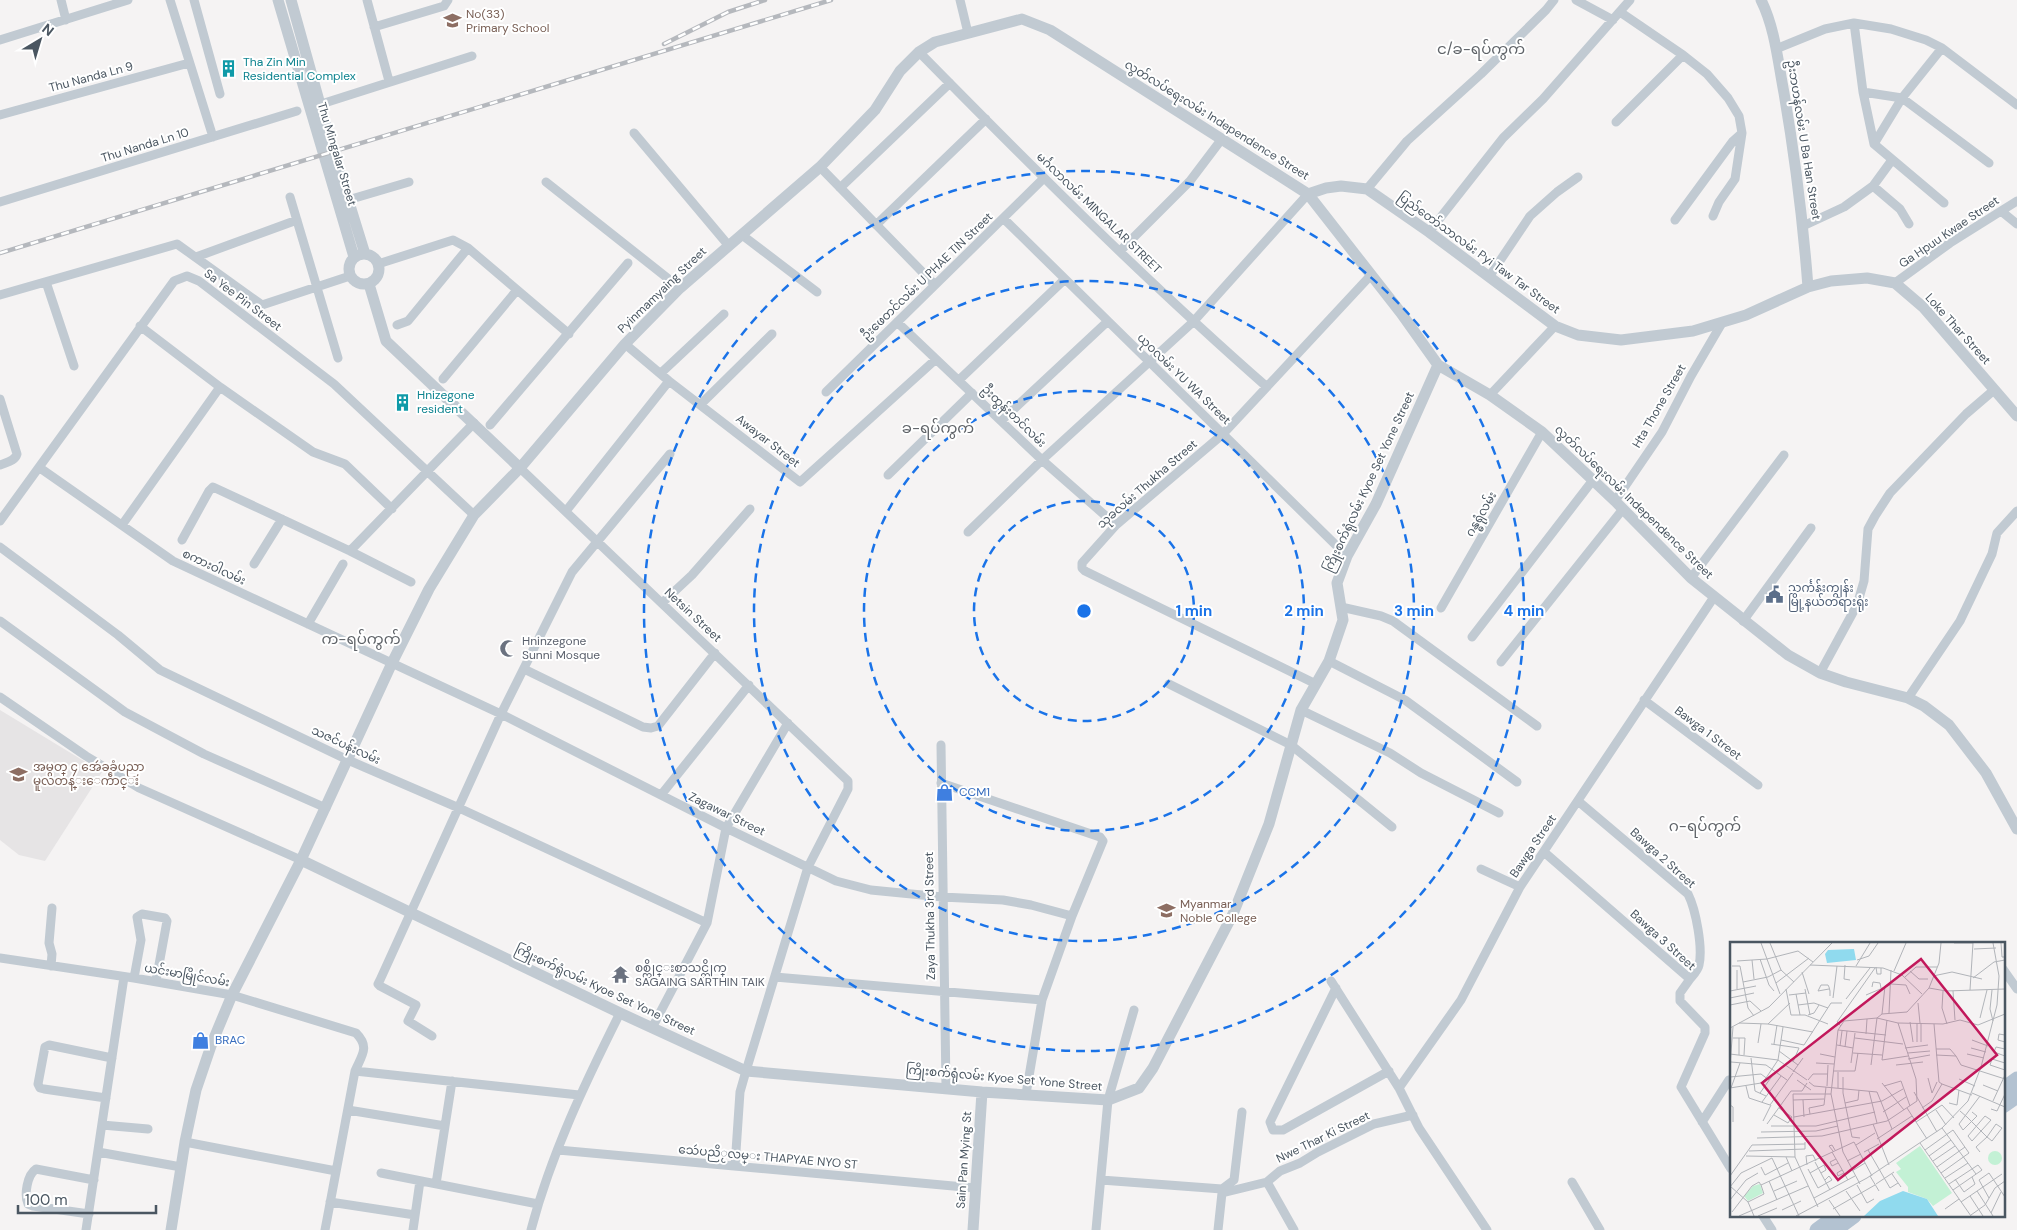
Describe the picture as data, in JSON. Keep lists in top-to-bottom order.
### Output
{
  "streets": {
    "street": [
      "Thu Nanda Ln 9",
      "လွတ်လပ်ရေးလမ်း Independence Street",
      "ဦးဘဟန်လမ်း U Ba Han Street",
      "Thu Nanda Ln 10",
      "Thu Mingalar Street",
      "မင်္ဂလာလမ်း MINGALAR STREET",
      "Ga Hpuu Kwae Street",
      "ပြည်တော်သာလမ်း Pyi Taw Tar Street",
      "ဦးဖေတင်လမ်း U PHAE TIN Street",
      "Pyinmamyaing Street",
      "Sa Yee Pin Street",
      "Loke Thar Street",
      "ယုဝလမ်း YU WA Street",
      "Hta Thone Street",
      "ဦးထွန်းတင်လမ်း",
      "Awayar Street",
      "ကြိုးစက်ရုံလမ်း Kyoe Set Yone Street",
      "သုခလမ်း Thukha Street",
      "ဂန္ဓရုံလမ်း",
      "စကားဝါလမ်း",
      "Netsin Street",
      "Bawga 1 Street",
      "သဇင်ပန်းလမ်း",
      "Zagawar Street",
      "Bawga Street",
      "Bawga 2 Street",
      "Zaya Thukha 3rd Street",
      "Bawga 3 Street",
      "ယင်းမာမြိုင်လမ်း",
      "Nwe Thar Ki Street",
      "သေဴပညိႂလမ္း THAPYAE NYO ST",
      "Sain Pan Mying St"
    ]
  },
  "crossings": [
    ["လွတ်လပ်ရေးလမ်း Independence Street", "ပြည်တော်သာလမ်း Pyi Taw Tar Street"],
    ["လွတ်လပ်ရေးလမ်း Independence Street", "Pyinmamyaing Street"],
    ["လွတ်လပ်ရေးလမ်း Independence Street", "Hta Thone Street"],
    ["လွတ်လပ်ရေးလမ်း Independence Street", "ကြိုးစက်ရုံလမ်း Kyoe Set Yone Street"],
    ["လွတ်လပ်ရေးလမ်း Independence Street", "သုခလမ်း Thukha Street"],
    ["လွတ်လပ်ရေးလမ်း Independence Street", "ဂန္ဓရုံလမ်း"],
    ["လွတ်လပ်ရေးလမ်း Independence Street", "Bawga Street"],
    ["ဦးဘဟန်လမ်း U Ba Han Street", "ပြည်တော်သာလမ်း Pyi Taw Tar Street"],
    ["ဦးဘဟန်လမ်း U Ba Han Street", "Loke Thar Street"],
    ["မင်္ဂလာလမ်း MINGALAR STREET", "ဦးဖေတင်လမ်း U PHAE TIN Street"],
    ["မင်္ဂလာလမ်း MINGALAR STREET", "Pyinmamyaing Street"],
    ["မင်္ဂလာလမ်း MINGALAR STREET", "သုခလမ်း Thukha Street"],
    ["Ga Hpuu Kwae Street", "Loke Thar Street"],
    ["ပြည်တော်သာလမ်း Pyi Taw Tar Street", "Loke Thar Street"],
    ["ပြည်တော်သာလမ်း Pyi Taw Tar Street", "Hta Thone Street"],
    ["ဦးဖေတင်လမ်း U PHAE TIN Street", "ယုဝလမ်း YU WA Street"],
    ["ဦးဖေတင်လမ်း U PHAE TIN Street", "ဦးထွန်းတင်လမ်း"],
    ["Pyinmamyaing Street", "Sa Yee Pin Street"],
    ["Pyinmamyaing Street", "Awayar Street"],
    ["Pyinmamyaing Street", "ကြိုးစက်ရုံလမ်း Kyoe Set Yone Street"],
    ["Pyinmamyaing Street", "စကားဝါလမ်း"],
    ["Pyinmamyaing Street", "Netsin Street"],
    ["Pyinmamyaing Street", "သဇင်ပန်းလမ်း"],
    ["Pyinmamyaing Street", "Zagawar Street"],
    ["Pyinmamyaing Street", "ယင်းမာမြိုင်လမ်း"],
    ["Sa Yee Pin Street", "စကားဝါလမ်း"],
    ["ယုဝလမ်း YU WA Street", "ကြိုးစက်ရုံလမ်း Kyoe Set Yone Street"],
    ["ယုဝလမ်း YU WA Street", "သုခလမ်း Thukha Street"],
    ["ဦးထွန်းတင်လမ်း", "Awayar Street"],
    ["ဦးထွန်းတင်လမ်း", "သုခလမ်း Thukha Street"],
    ["ကြိုးစက်ရုံလမ်း Kyoe Set Yone Street", "သုခလမ်း Thukha Street"],
    ["ကြိုးစက်ရုံလမ်း Kyoe Set Yone Street", "Zaya Thukha 3rd Street"],
    ["ကြိုးစက်ရုံလမ်း Kyoe Set Yone Street", "Sain Pan Mying St"],
    ["စကားဝါလမ်း", "Zagawar Street"],
    ["Netsin Street", "Zagawar Street"],
    ["Bawga 1 Street", "Bawga Street"],
    ["Zagawar Street", "Zaya Thukha 3rd Street"],
    ["Bawga Street", "Bawga 2 Street"],
    ["Bawga Street", "Bawga 3 Street"],
    ["Bawga 2 Street", "Bawga 3 Street"],
    ["သေဴပညိႂလမ္း THAPYAE NYO ST", "Sain Pan Mying St"]
  ],
  "districts": [
    "င/ခ-ရပ်ကွက်",
    "ခ-ရပ်ကွက်",
    "က-ရပ်ကွက်",
    "ဂ-ရပ်ကွက်"
  ],
  "places": {
    "school or university": ["No(33) Primary School", "အမွတ္ ၄ အေဴခခံပညာ မူလတန္းေကဵာင္း", "Myanmar Noble College"],
    "building": ["Tha Zin Min Residential Complex", "Hnizegone resident"],
    "public building": ["သင်္ကန်းကျွန်း မြို့နယ်တရားရုံး"],
    "mosque": ["Hninzegone Sunni Mosque"],
    "shop": ["CCM1", "BRAC"],
    "temple": ["စစ္ကိုင္းစာသင္တိုက္ SAGAING SARTHIN TAIK"]
  },
  "scale_bar": "100 m",
  "north": "top right",
  "rings": [
    "1 min",
    "2 min",
    "3 min",
    "4 min"
  ]
}
